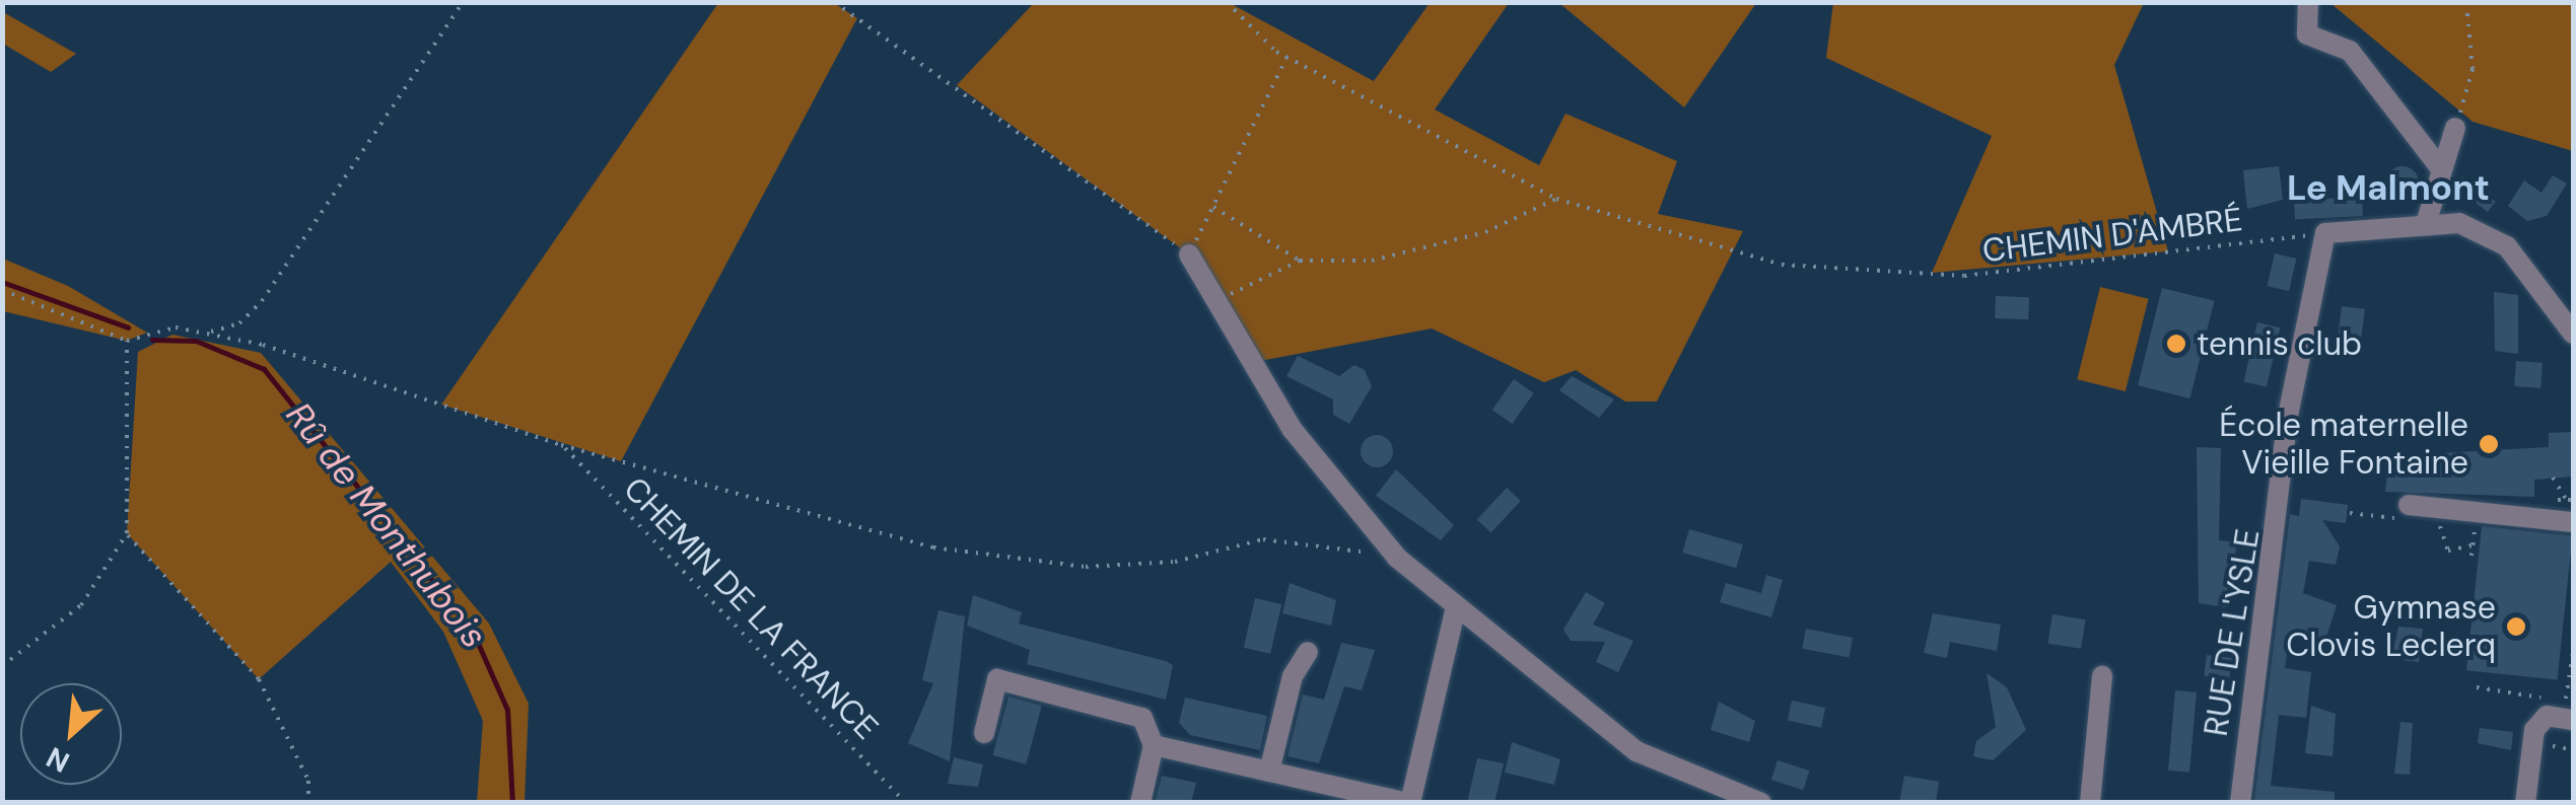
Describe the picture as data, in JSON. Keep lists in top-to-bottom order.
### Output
{
  "streets": {
    "street": ["RUE DE L'YSLE"],
    "path": ["CHEMIN D'AMBRÉ", "CHEMIN DE LA FRANCE"]
  },
  "crossings": [
    ["CHEMIN D'AMBRÉ", "RUE DE L'YSLE"]
  ],
  "districts": ["Le Malmont"],
  "water": ["Rû de Monthubois"],
  "places": ["tennis club", "École maternelle Vieille Fontaine", "Gymnase Clovis Leclerq"],
  "north": "bottom left"
}
